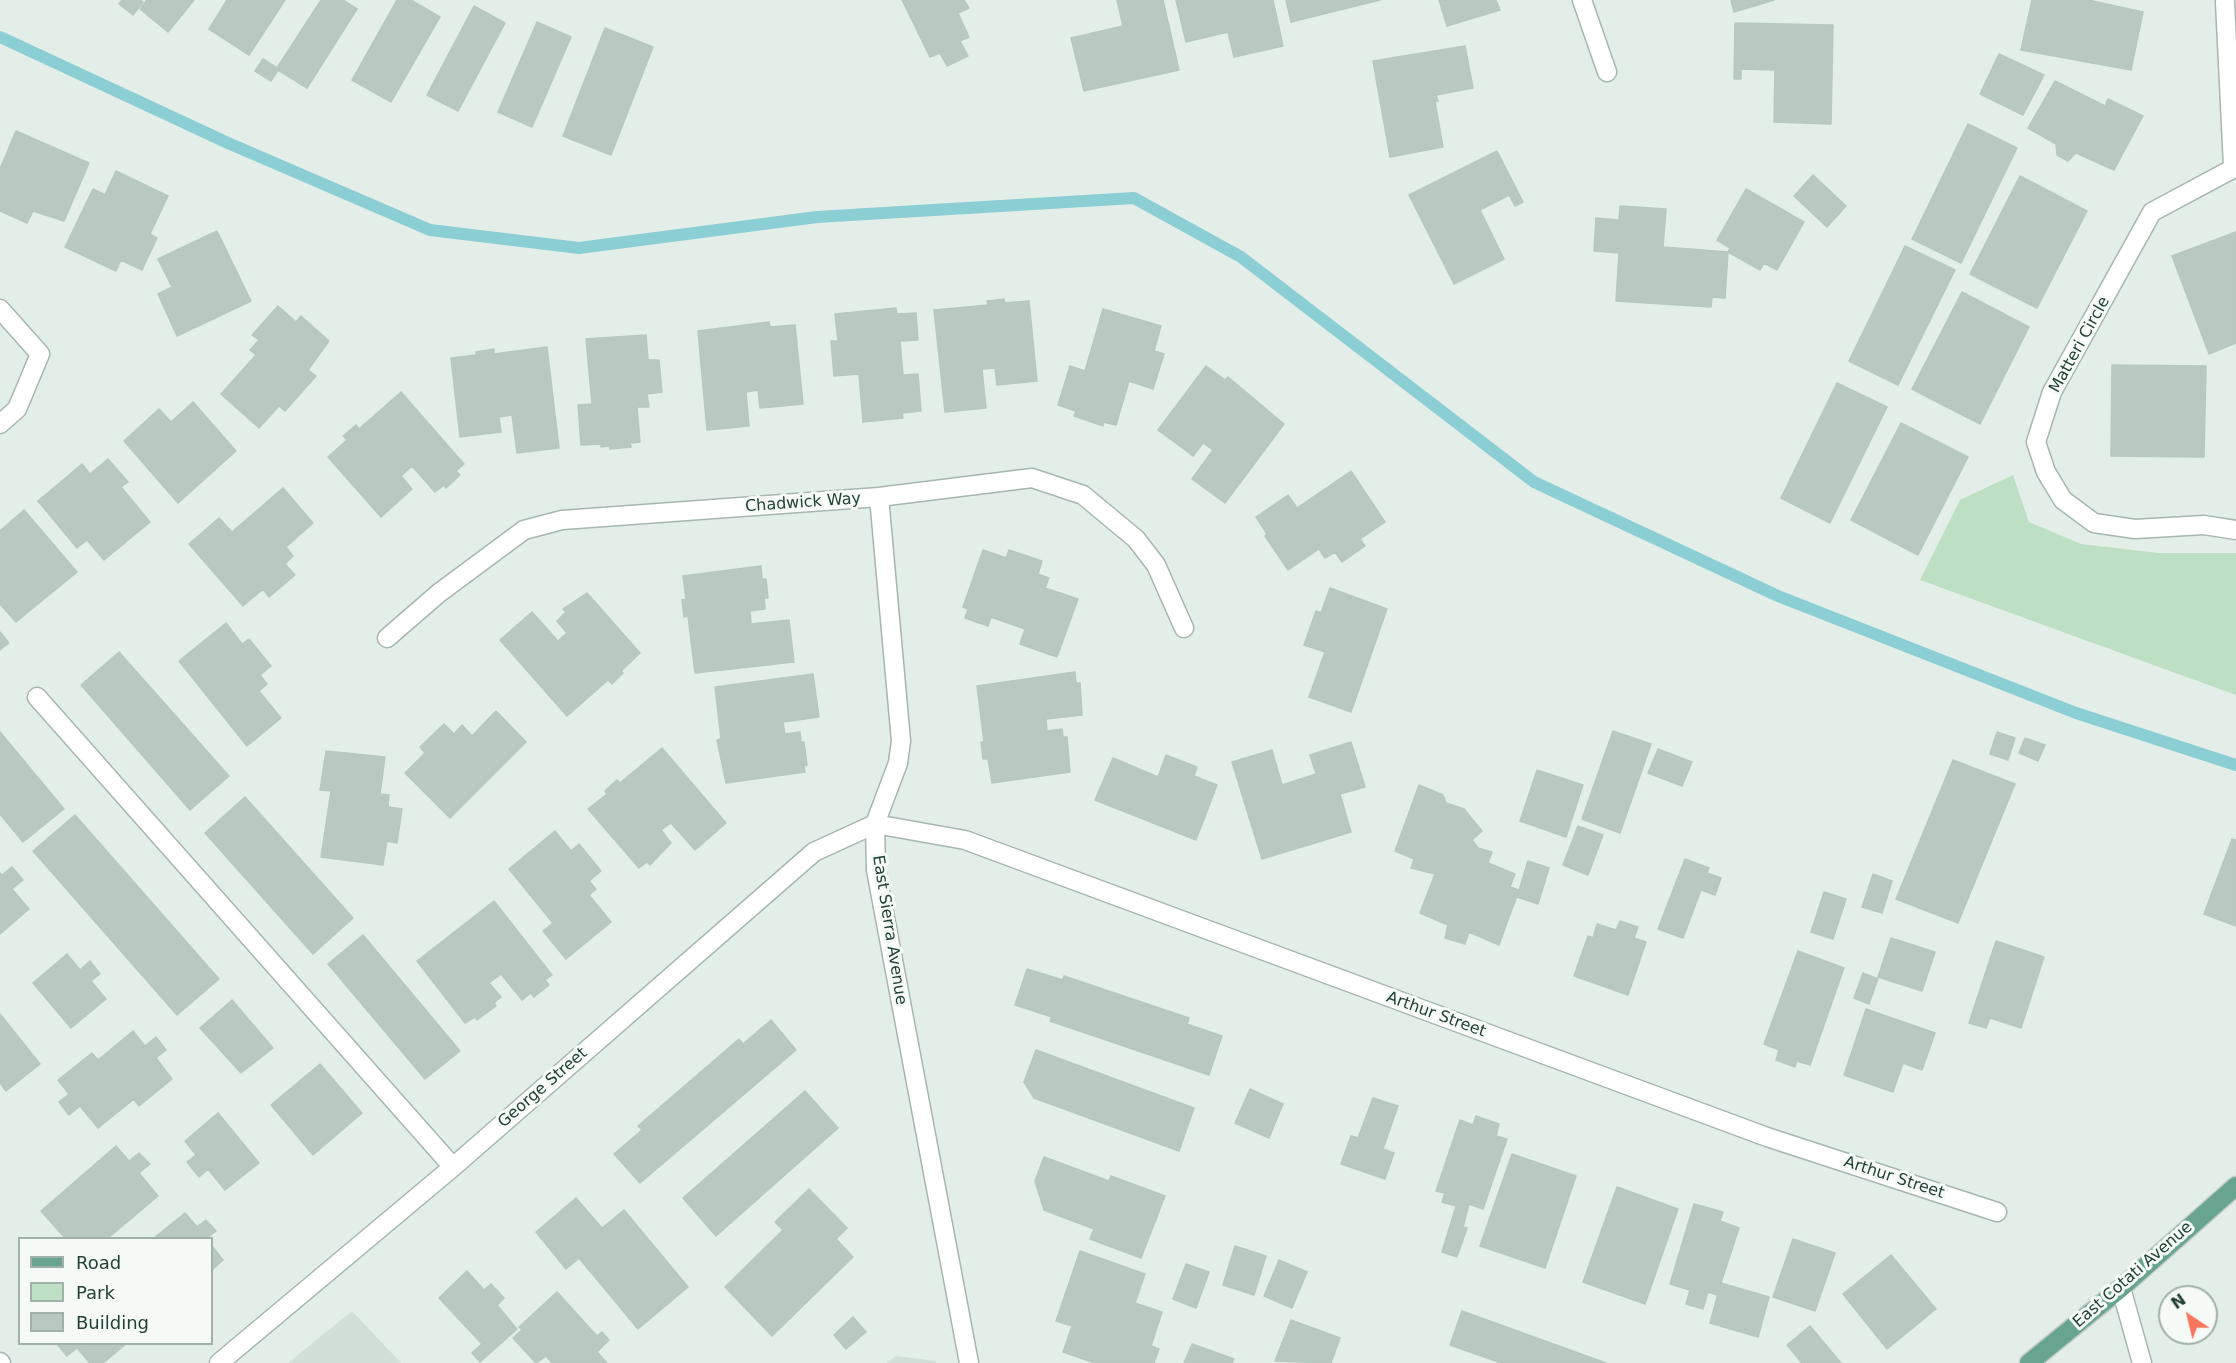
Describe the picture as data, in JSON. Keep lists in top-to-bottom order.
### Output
{
  "streets": {
    "main road": ["East Cotati Avenue"],
    "street": [
      "Matteri Circle",
      "Chadwick Way",
      "East Sierra Avenue",
      "Arthur Street",
      "George Street"
    ]
  },
  "crossings": [
    ["Chadwick Way", "East Sierra Avenue"],
    ["East Sierra Avenue", "Arthur Street"],
    ["East Sierra Avenue", "George Street"],
    ["Arthur Street", "George Street"]
  ],
  "legend": ["Road", "Park", "Building"],
  "north": "top left"
}
